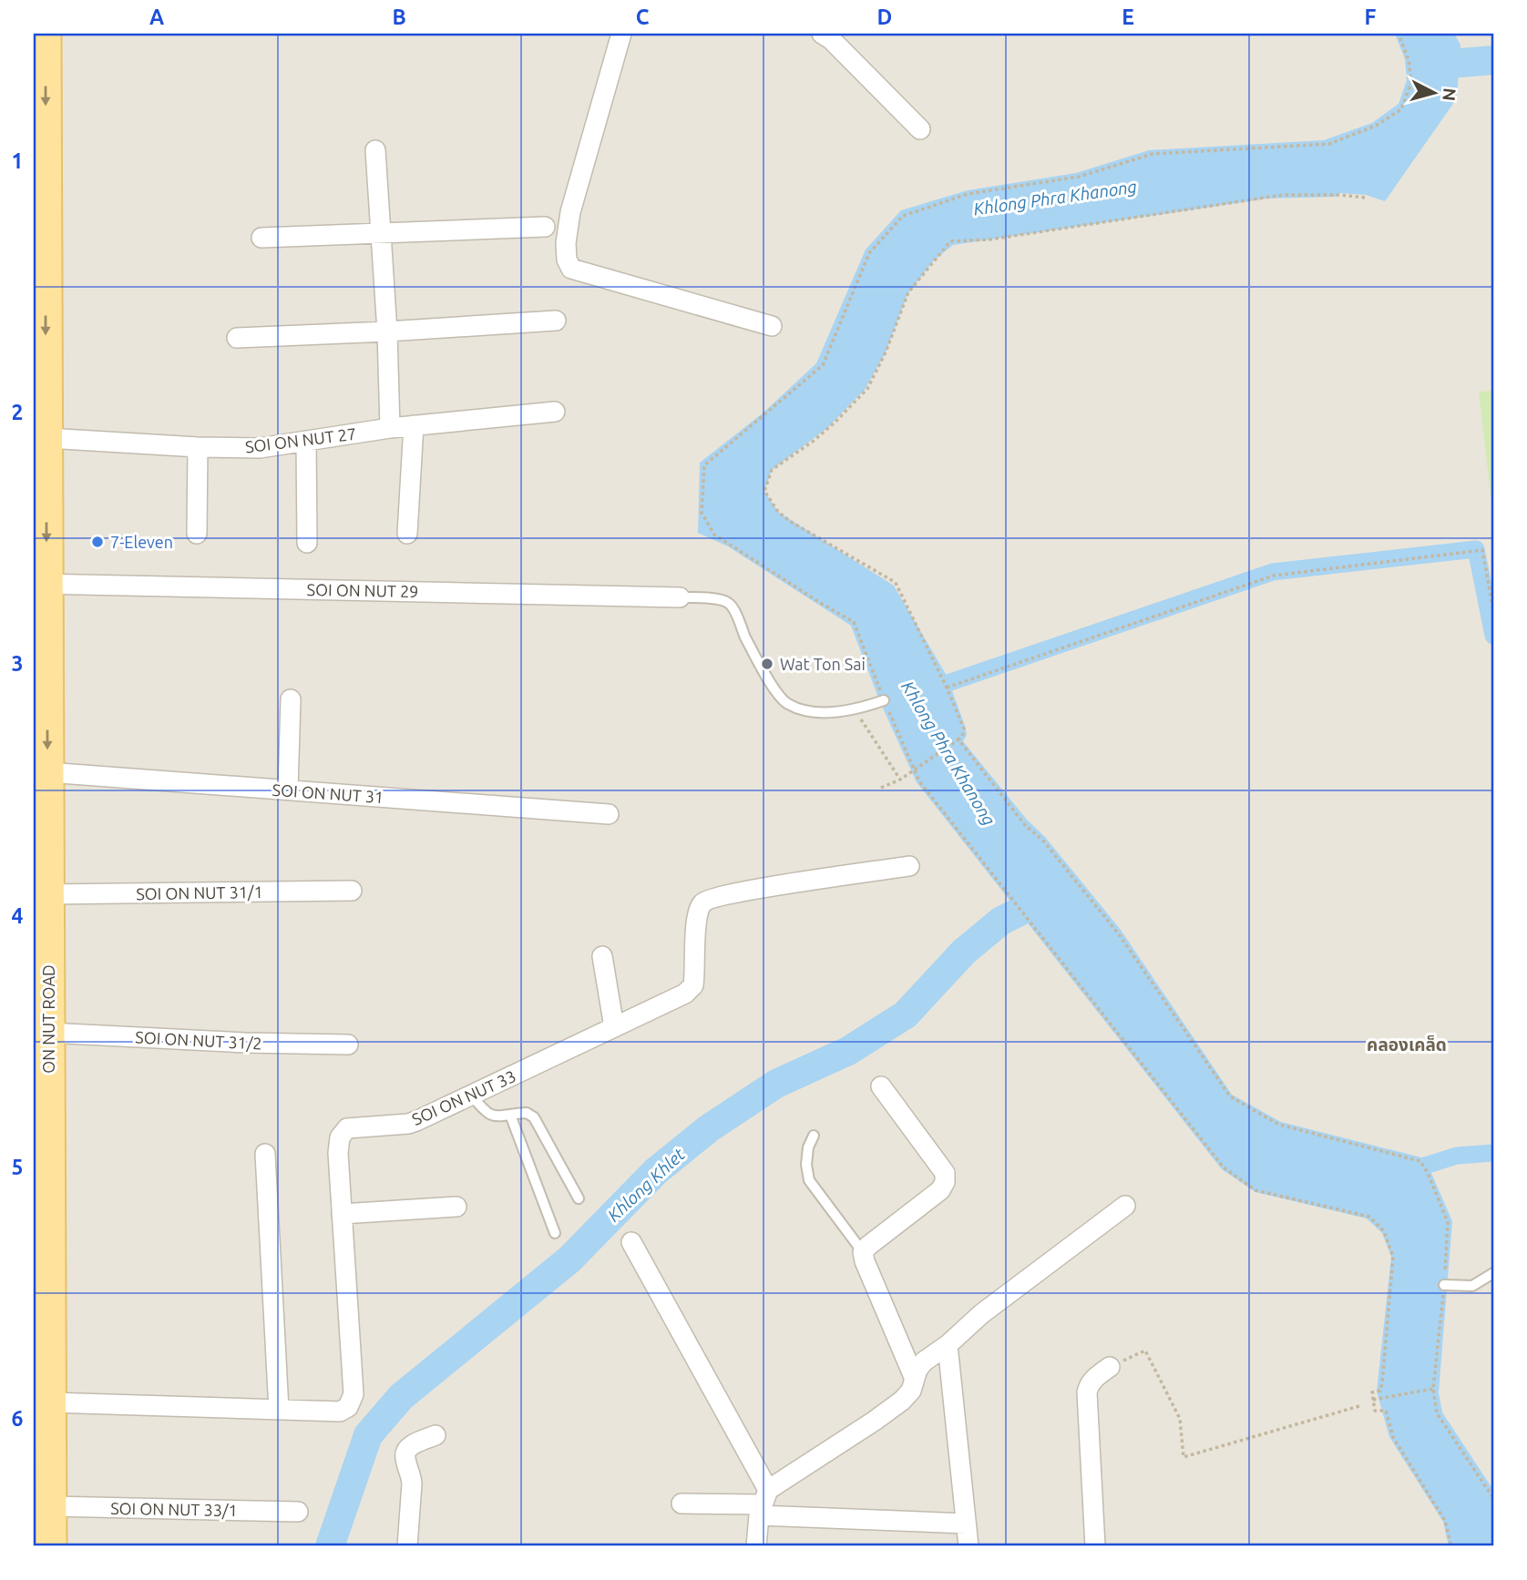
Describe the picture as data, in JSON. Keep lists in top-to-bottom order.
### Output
{
  "streets": {
    "main road": ["ON NUT ROAD"],
    "street": [
      "SOI ON NUT 27",
      "SOI ON NUT 29",
      "SOI ON NUT 31",
      "SOI ON NUT 31/1",
      "SOI ON NUT 31/2",
      "SOI ON NUT 33",
      "SOI ON NUT 33/1"
    ]
  },
  "crossings": [
    ["SOI ON NUT 27", "ON NUT ROAD"],
    ["SOI ON NUT 29", "ON NUT ROAD"],
    ["SOI ON NUT 31", "ON NUT ROAD"],
    ["SOI ON NUT 31/1", "ON NUT ROAD"],
    ["ON NUT ROAD", "SOI ON NUT 31/2"],
    ["ON NUT ROAD", "SOI ON NUT 33"],
    ["ON NUT ROAD", "SOI ON NUT 33/1"]
  ],
  "one_way": ["ON NUT ROAD"],
  "districts": ["คลองเคล็ด"],
  "water": ["Khlong Phra Khanong", "Khlong Khlet"],
  "places": ["7-Eleven", "Wat Ton Sai"],
  "north": "right",
  "grid": {
    "columns": [
      "A",
      "B",
      "C",
      "D",
      "E",
      "F"
    ],
    "rows": [
      "1",
      "2",
      "3",
      "4",
      "5",
      "6"
    ]
  }
}
